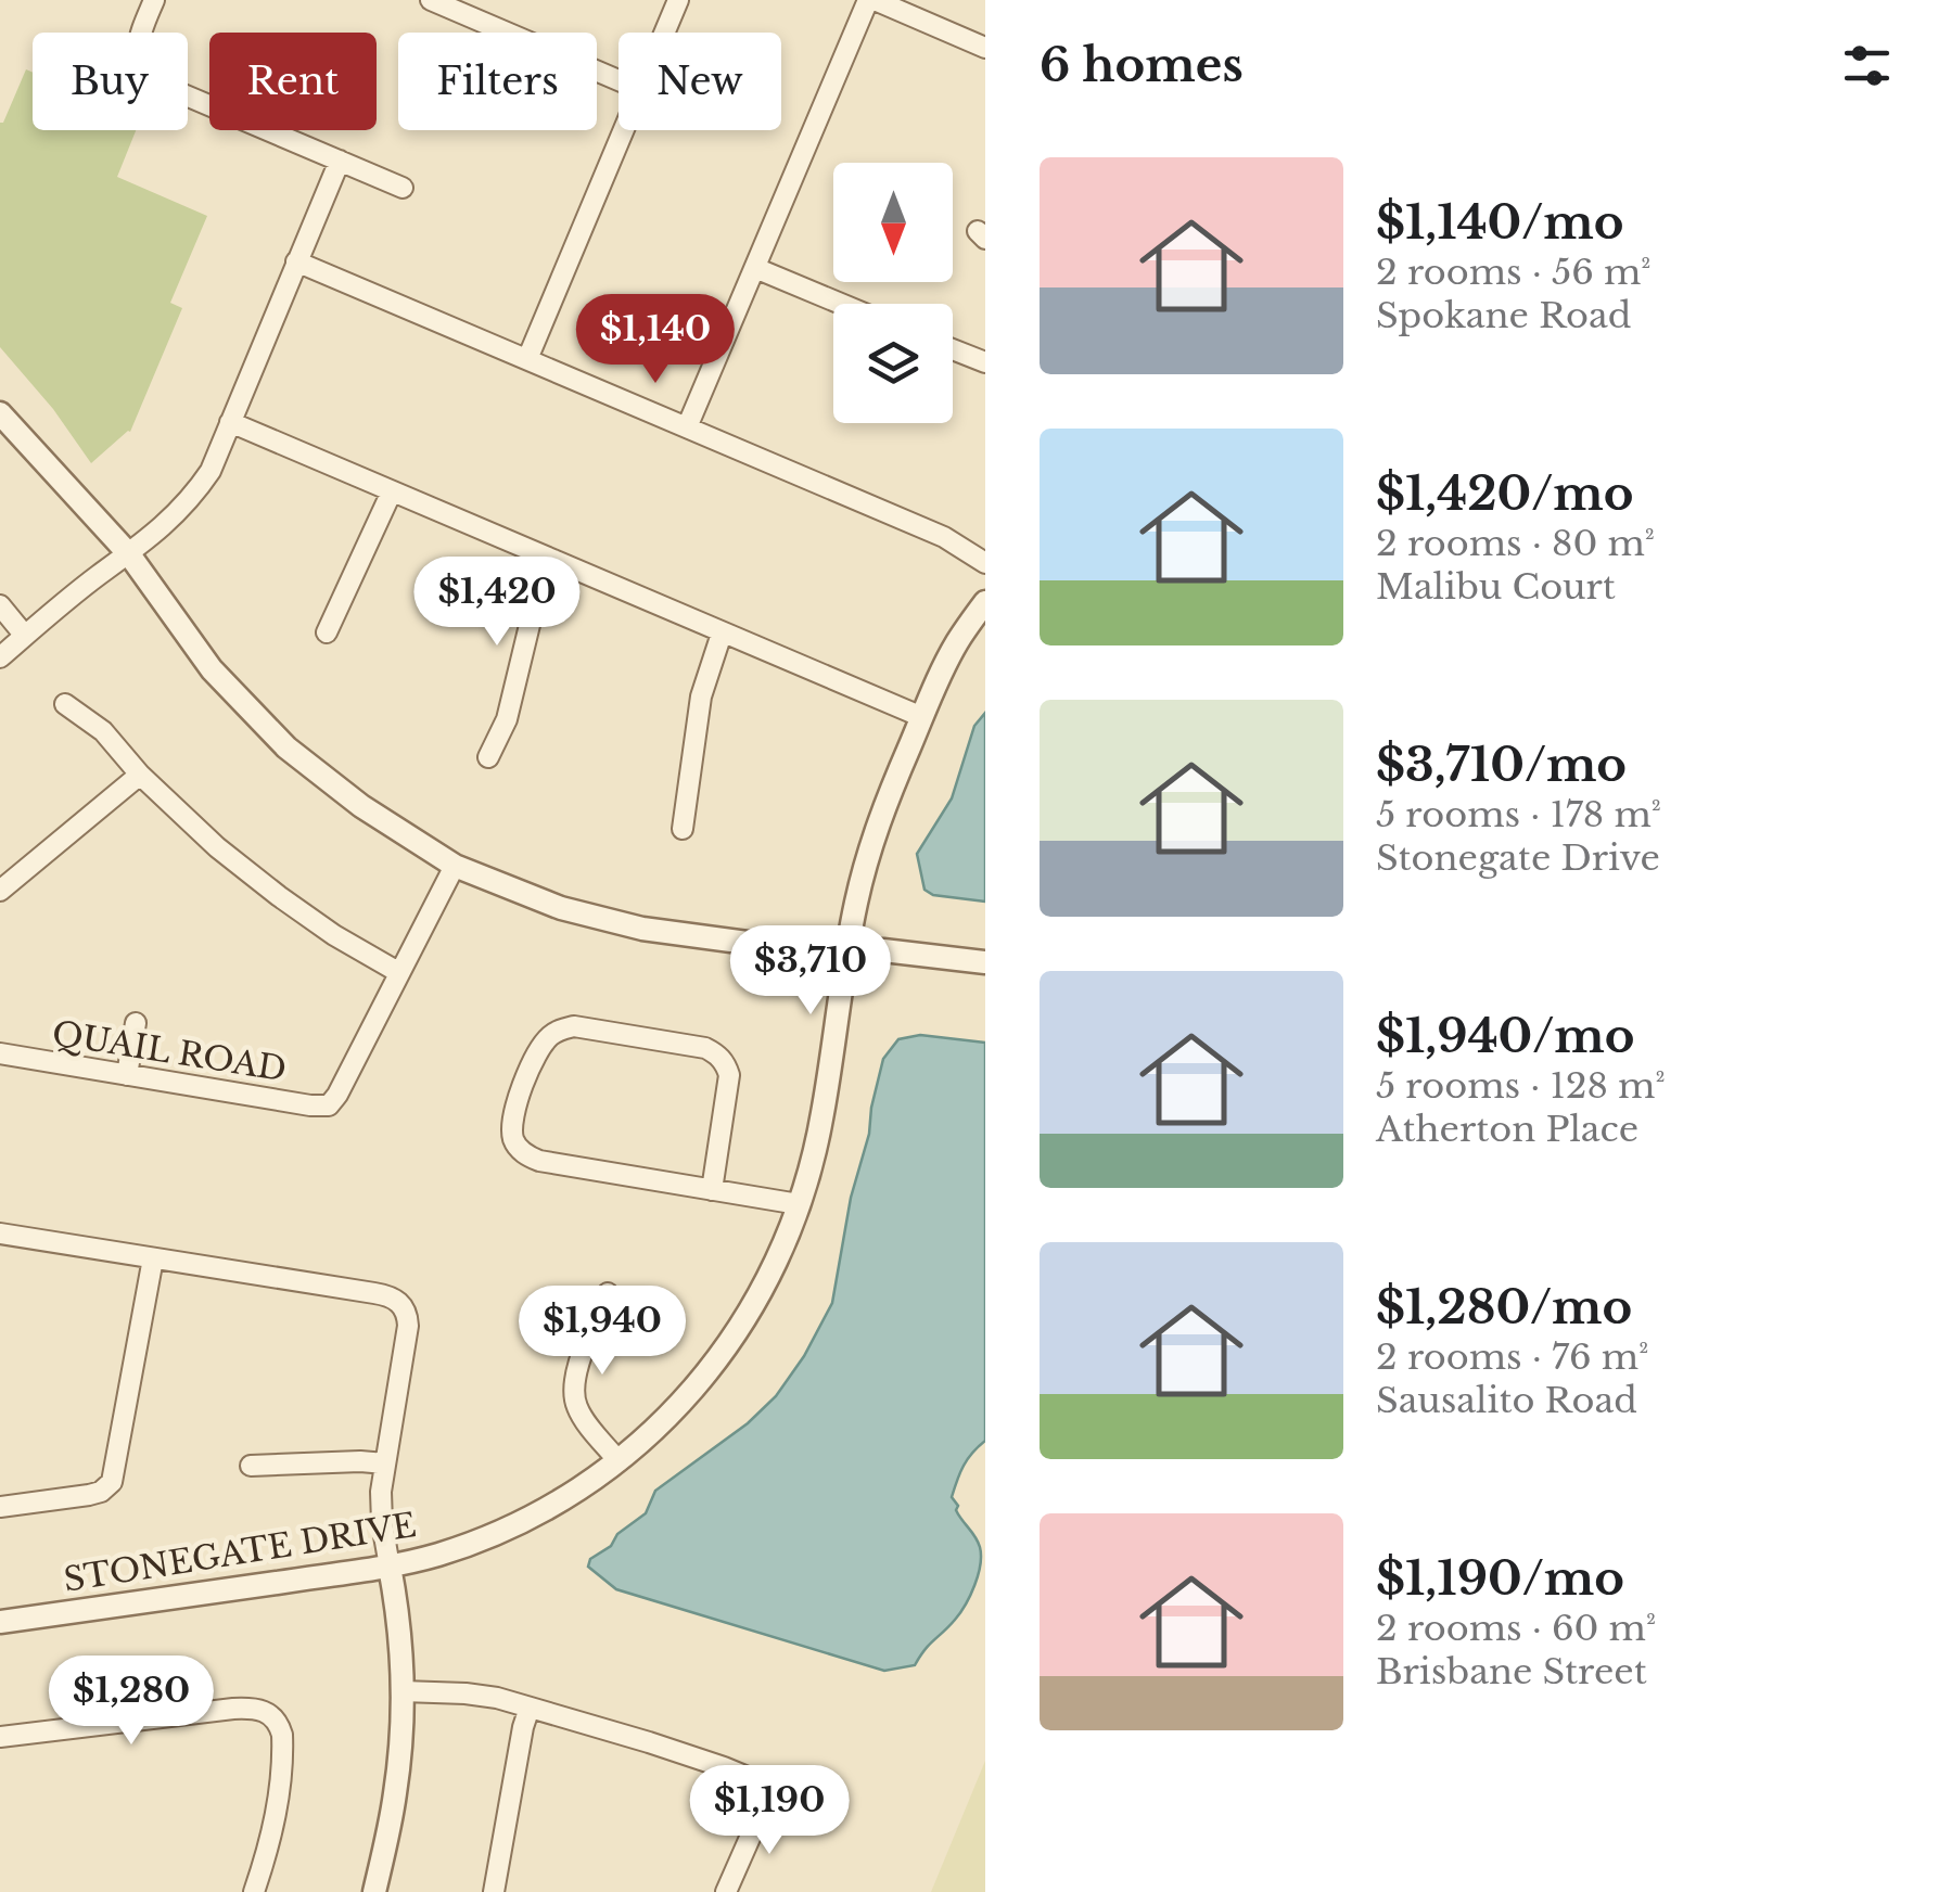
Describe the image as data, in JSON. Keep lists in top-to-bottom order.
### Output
{
  "streets": {
    "street": ["QUAIL ROAD", "STONEGATE DRIVE"]
  },
  "north": "bottom",
  "page": {
    "heading": "6 homes",
    "chip": [
      "Buy",
      "Rent",
      "Filters",
      "New"
    ],
    "list": [
      {
        "name": "$1,140/mo",
        "note": "2 rooms · 56 m² · Spokane Road"
      },
      {
        "name": "$1,420/mo",
        "note": "2 rooms · 80 m² · Malibu Court"
      },
      {
        "name": "$3,710/mo",
        "note": "5 rooms · 178 m² · Stonegate Drive"
      },
      {
        "name": "$1,940/mo",
        "note": "5 rooms · 128 m² · Atherton Place"
      },
      {
        "name": "$1,280/mo",
        "note": "2 rooms · 76 m² · Sausalito Road"
      },
      {
        "name": "$1,190/mo",
        "note": "2 rooms · 60 m² · Brisbane Street"
      }
    ],
    "price": [
      "$1,140",
      "$1,420",
      "$3,710",
      "$1,940",
      "$1,280",
      "$1,190"
    ]
  }
}
